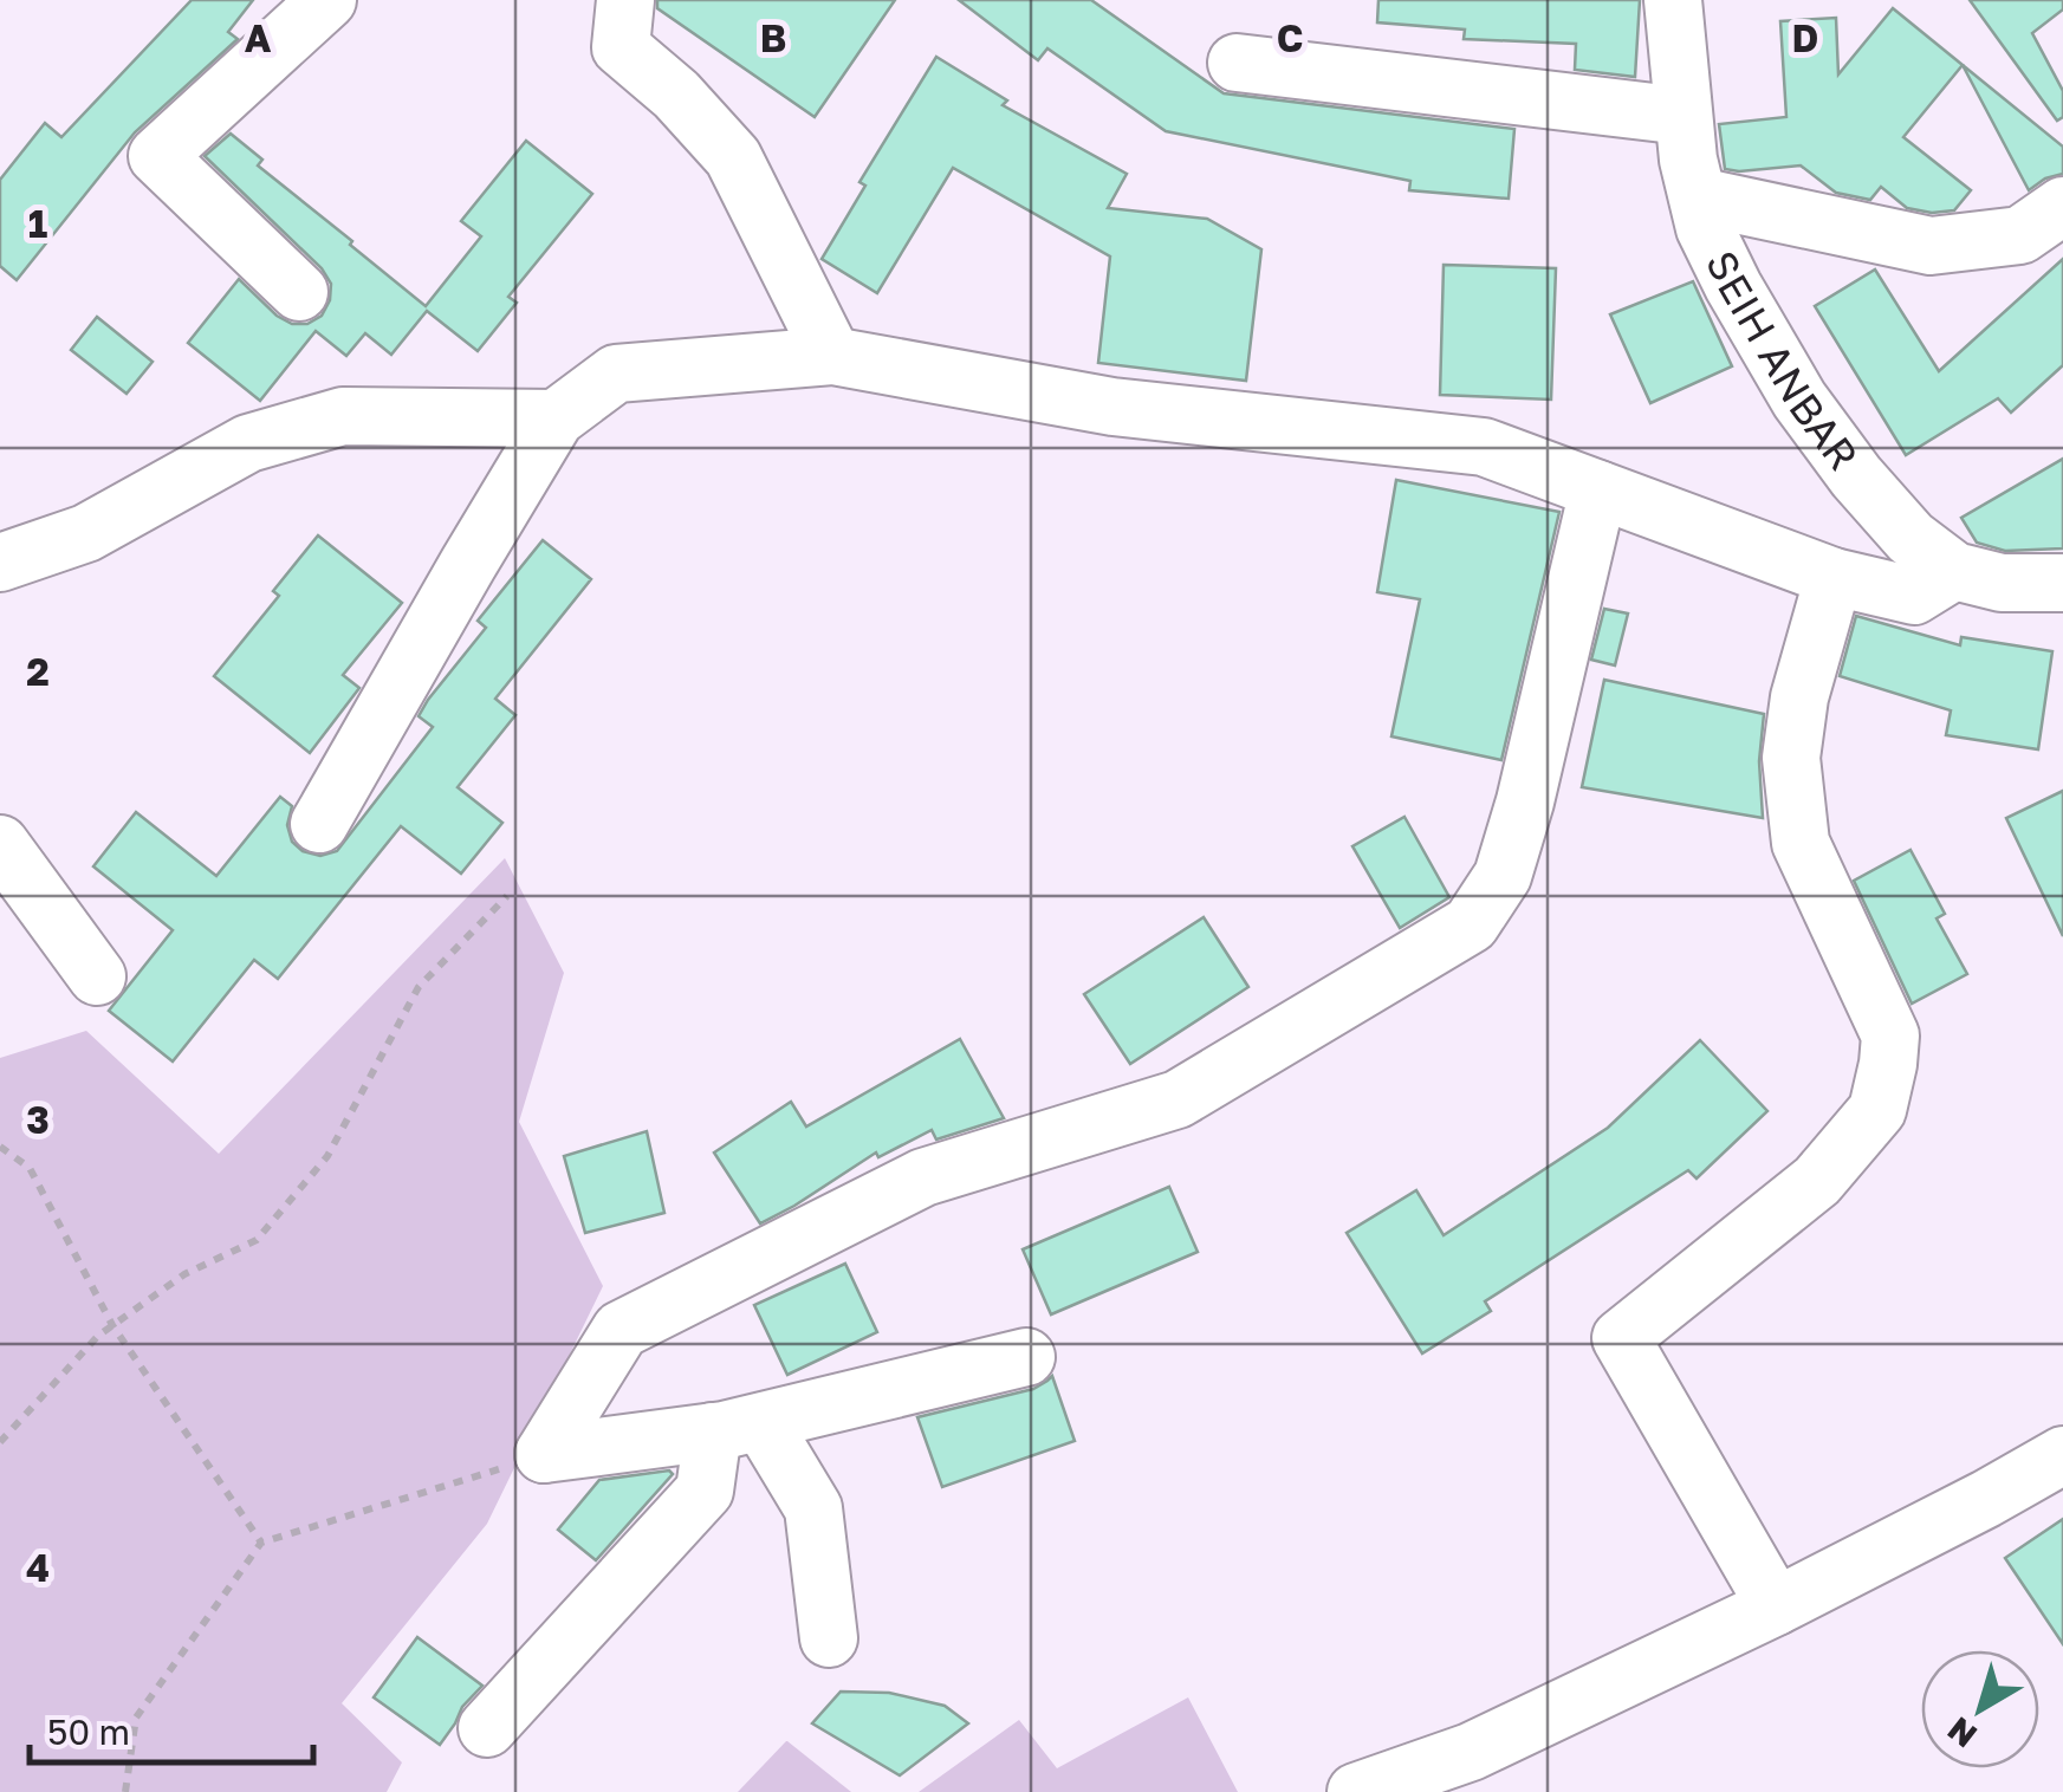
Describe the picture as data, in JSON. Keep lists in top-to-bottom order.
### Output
{
  "streets": {
    "street": ["SEIH ANBAR"]
  },
  "scale_bar": "50 m",
  "north": "bottom left",
  "grid": {
    "columns": [
      "A",
      "B",
      "C",
      "D"
    ],
    "rows": [
      "1",
      "2",
      "3",
      "4"
    ]
  }
}
